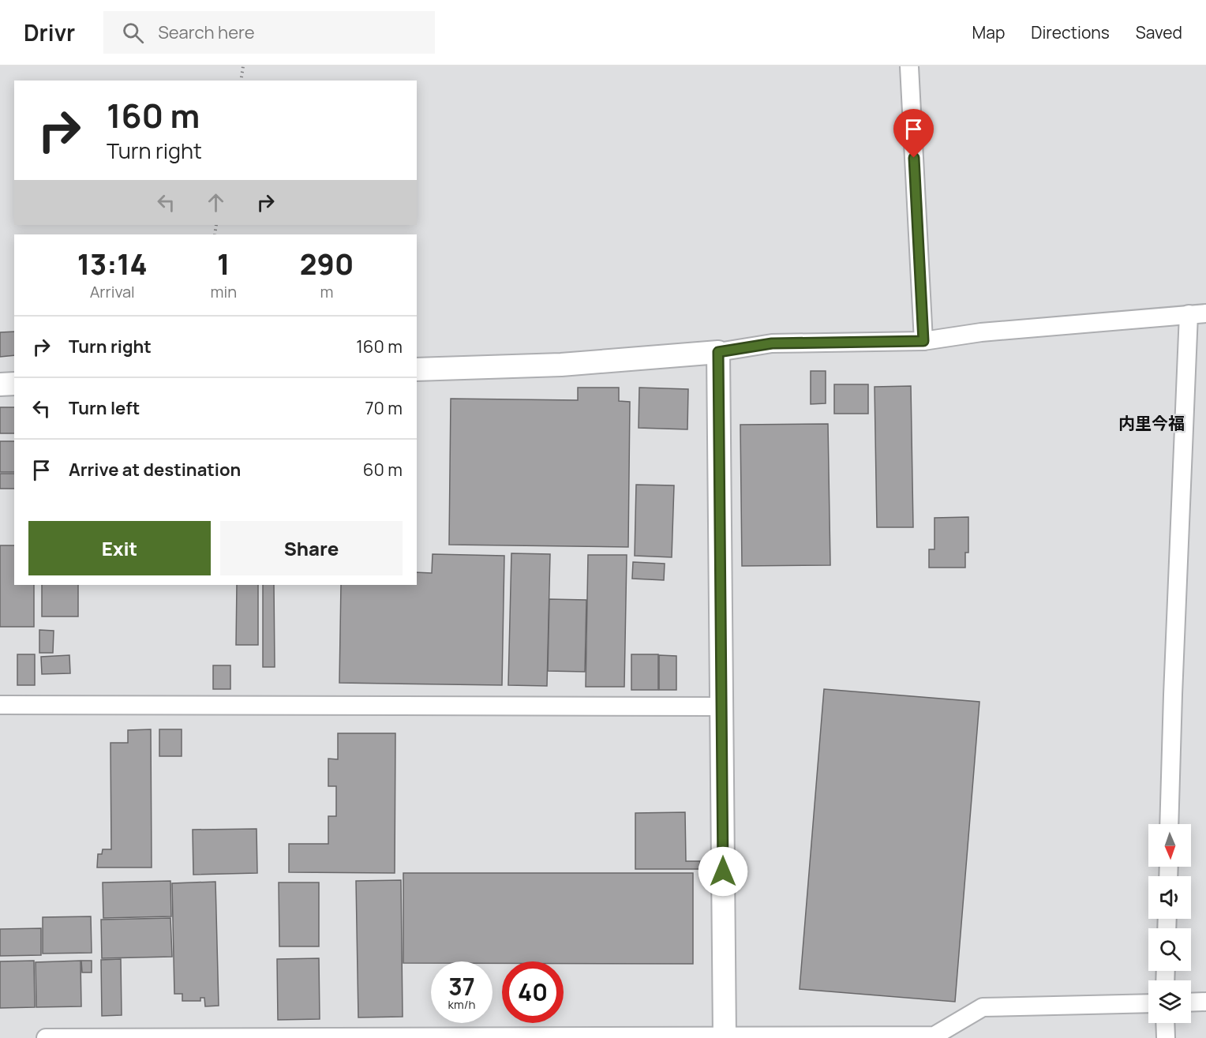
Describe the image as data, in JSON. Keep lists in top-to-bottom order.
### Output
{
  "districts": ["内里今福"],
  "north": "bottom",
  "page": {
    "header": "Drivr",
    "search": "Search here",
    "nav": ["Map", "Directions", "Saved"],
    "turn": ["160 m", "Turn right"],
    "eta": [
      "13:14",
      "Arrival",
      "1",
      "min",
      "290",
      "m"
    ],
    "list": [
      {
        "name": "Turn right",
        "value": "160 m"
      },
      {
        "name": "Turn left",
        "value": "70 m"
      },
      {
        "name": "Arrive at destination",
        "value": "60 m"
      }
    ],
    "buttons": ["Exit", "Share"],
    "speed": "37 km/h",
    "limit": "40"
  }
}
